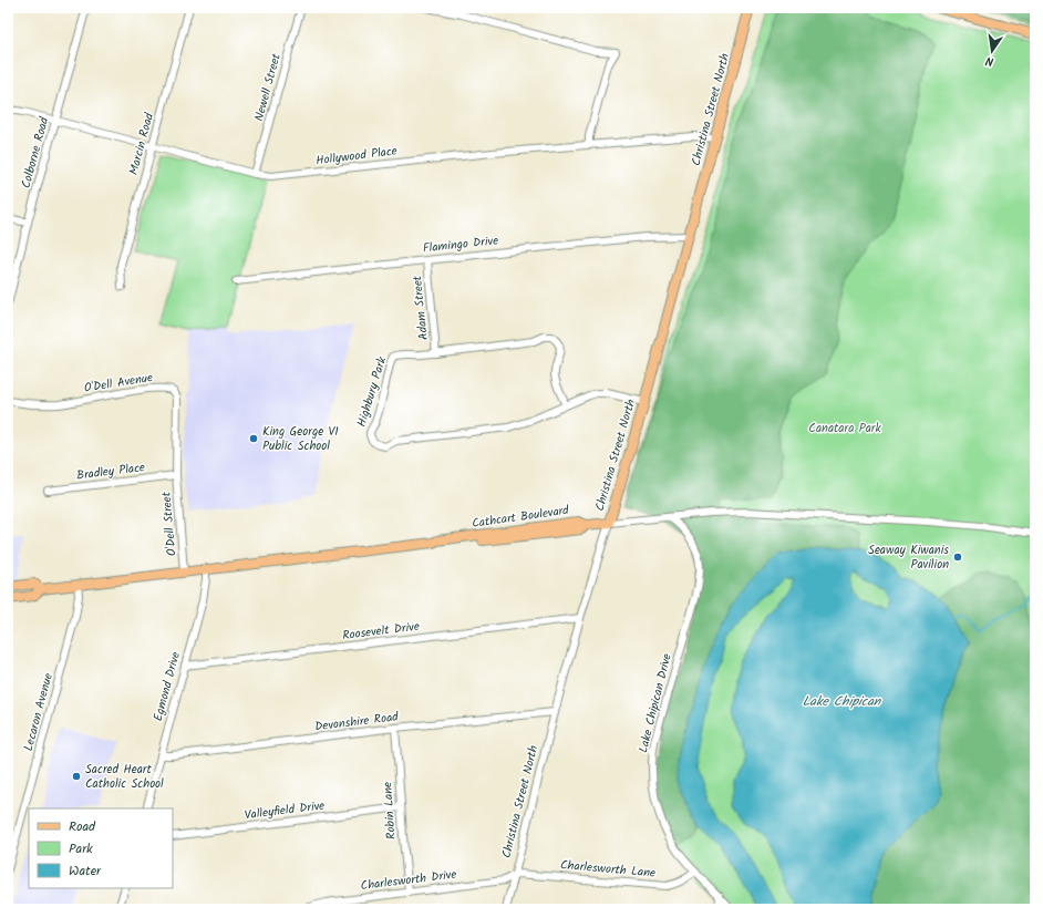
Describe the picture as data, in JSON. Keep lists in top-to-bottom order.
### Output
{
  "streets": {
    "main road": ["Christina Street North", "Cathcart Boulevard"],
    "street": [
      "Newell Street",
      "Marcin Road",
      "Colborne Road",
      "Hollywood Place",
      "Flamingo Drive",
      "Adam Street",
      "O'Dell Avenue",
      "Highbury Park",
      "Bradley Place",
      "O'Dell Street",
      "Roosevelt Drive",
      "Egmond Drive",
      "Lake Chipican Drive",
      "Lecaron Avenue",
      "Devonshire Road",
      "Valleyfield Drive",
      "Robin Lane",
      "Charlesworth Lane",
      "Charlesworth Drive"
    ]
  },
  "crossings": [
    ["Newell Street", "Hollywood Place"],
    ["Christina Street North", "Hollywood Place"],
    ["Christina Street North", "Flamingo Drive"],
    ["Christina Street North", "Highbury Park"],
    ["Christina Street North", "Cathcart Boulevard"],
    ["Christina Street North", "Roosevelt Drive"],
    ["Christina Street North", "Devonshire Road"],
    ["Christina Street North", "Charlesworth Lane"],
    ["Christina Street North", "Charlesworth Drive"],
    ["Marcin Road", "Hollywood Place"],
    ["Colborne Road", "Hollywood Place"],
    ["Flamingo Drive", "Adam Street"],
    ["Adam Street", "Highbury Park"],
    ["O'Dell Avenue", "Bradley Place"],
    ["O'Dell Avenue", "O'Dell Street"],
    ["Bradley Place", "O'Dell Street"],
    ["Cathcart Boulevard", "O'Dell Street"],
    ["Cathcart Boulevard", "Egmond Drive"],
    ["Cathcart Boulevard", "Lecaron Avenue"],
    ["Roosevelt Drive", "Egmond Drive"],
    ["Egmond Drive", "Devonshire Road"],
    ["Lake Chipican Drive", "Charlesworth Lane"],
    ["Devonshire Road", "Robin Lane"],
    ["Valleyfield Drive", "Robin Lane"],
    ["Robin Lane", "Charlesworth Drive"],
    ["Charlesworth Lane", "Charlesworth Drive"]
  ],
  "water": ["Lake Chipican"],
  "parks": ["Canatara Park"],
  "places": ["King George VI Public School", "Seaway Kiwanis Pavilion", "Sacred Heart Catholic School"],
  "legend": ["Road", "Park", "Water"],
  "north": "bottom"
}
